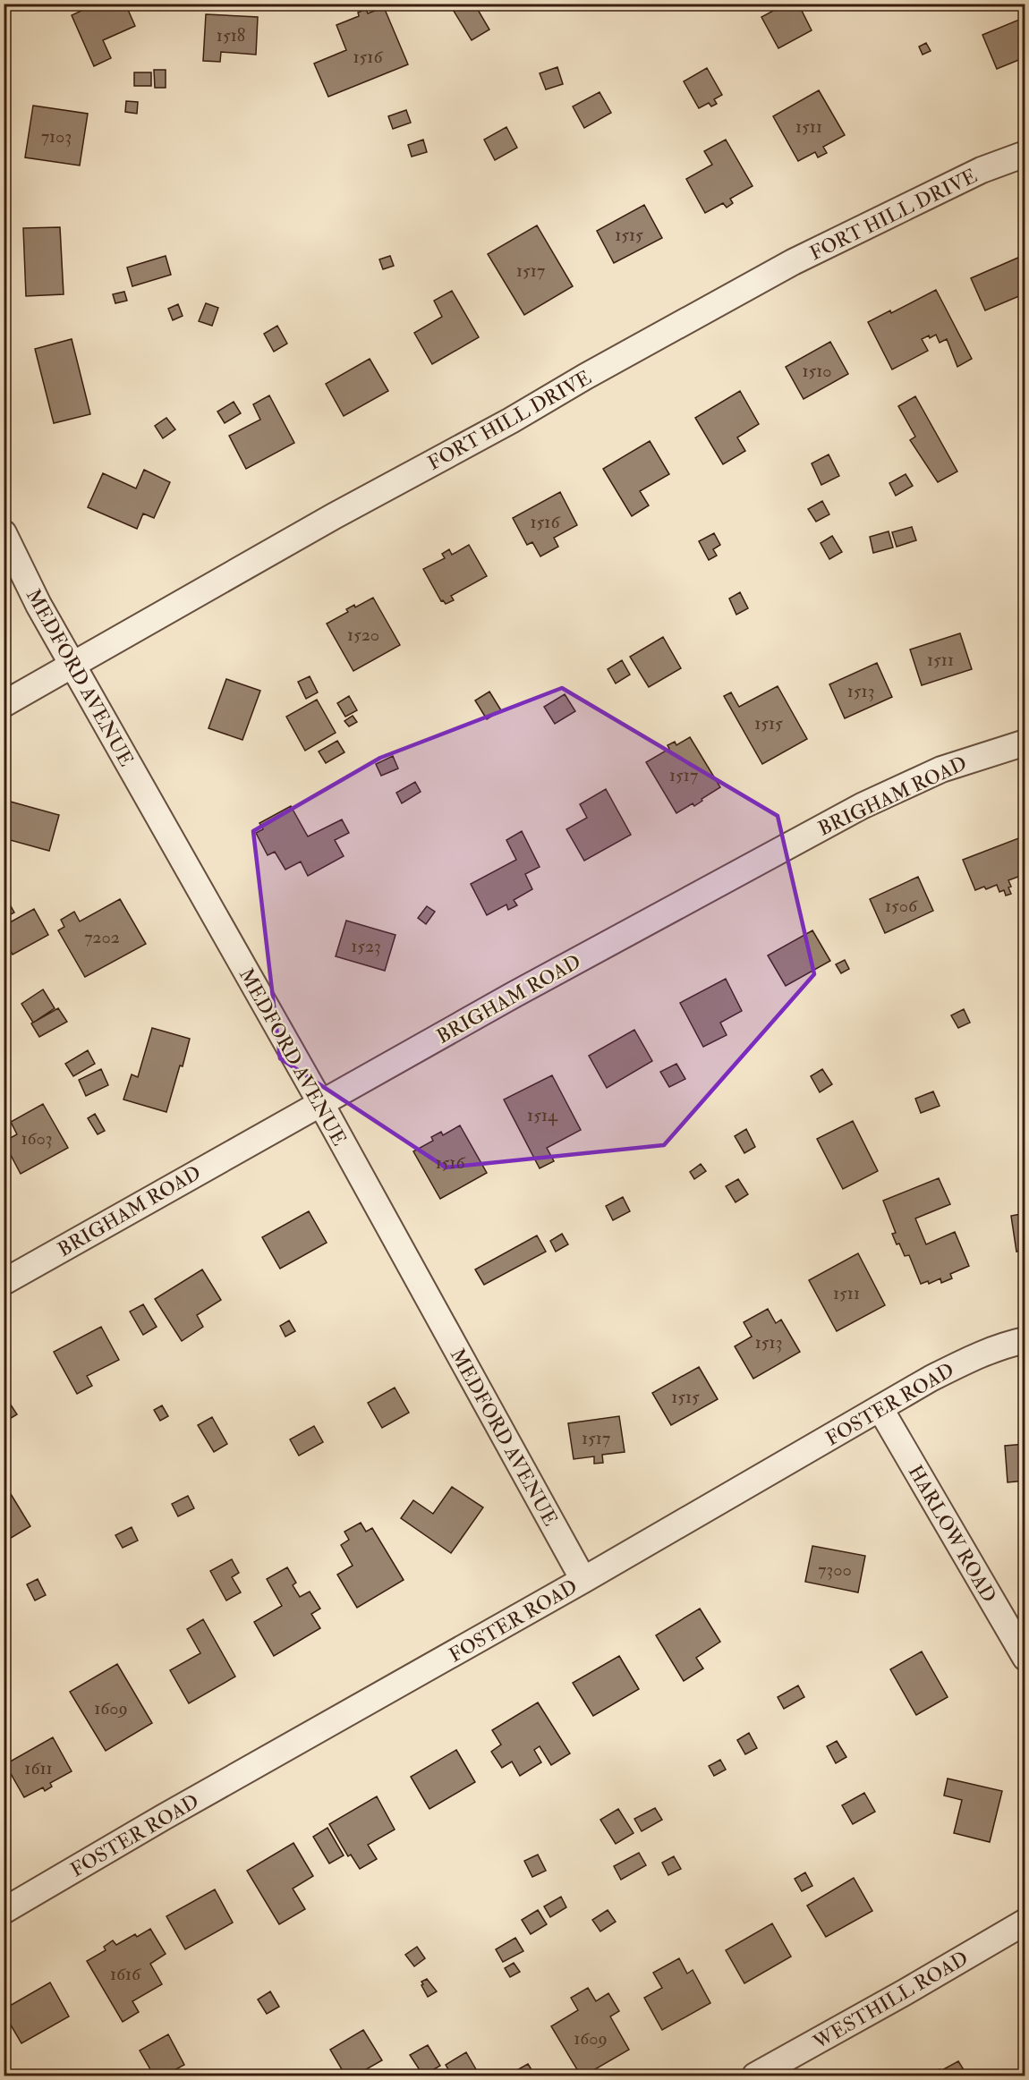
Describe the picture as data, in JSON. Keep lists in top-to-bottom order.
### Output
{
  "streets": {
    "street": [
      "FORT HILL DRIVE",
      "MEDFORD AVENUE",
      "BRIGHAM ROAD",
      "FOSTER ROAD",
      "HARLOW ROAD",
      "WESTHILL ROAD"
    ]
  },
  "crossings": [
    ["FORT HILL DRIVE", "MEDFORD AVENUE"],
    ["MEDFORD AVENUE", "BRIGHAM ROAD"],
    ["MEDFORD AVENUE", "FOSTER ROAD"],
    ["FOSTER ROAD", "HARLOW ROAD"]
  ],
  "house_numbers": [
    "1518",
    "1516",
    "1511",
    "7103",
    "1515",
    "1517",
    "1510",
    "1516",
    "1520",
    "1511",
    "1513",
    "1515",
    "1517",
    "1506",
    "7202",
    "1523",
    "1514",
    "1603",
    "1516",
    "1511",
    "1513",
    "1515",
    "1517",
    "7300",
    "1609",
    "1611",
    "1616",
    "1609"
  ]
}
